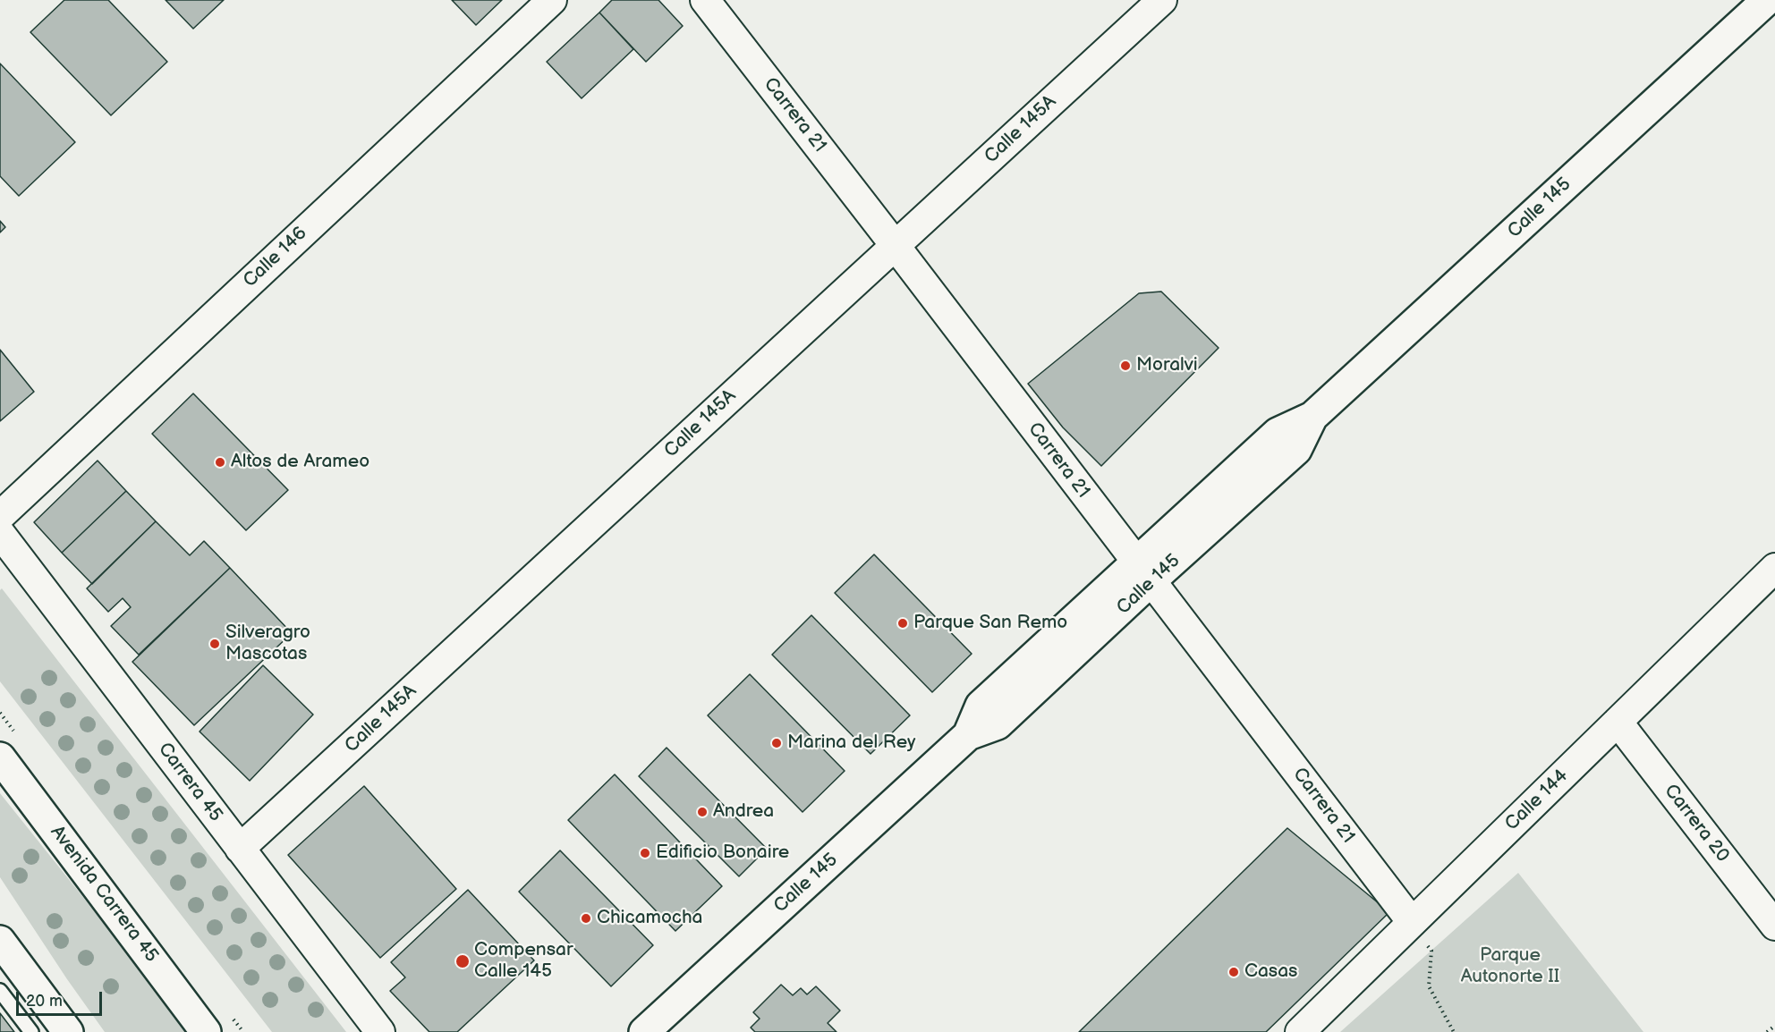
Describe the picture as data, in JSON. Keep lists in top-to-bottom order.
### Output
{
  "streets": {
    "main road": ["Calle 145", "Avenida Carrera 45"],
    "street": [
      "Carrera 21",
      "Calle 145A",
      "Calle 146",
      "Carrera 45",
      "Calle 144",
      "Carrera 20"
    ]
  },
  "crossings": [
    ["Carrera 21", "Calle 145A"],
    ["Carrera 21", "Calle 145"],
    ["Carrera 21", "Calle 144"],
    ["Calle 145A", "Carrera 45"],
    ["Calle 144", "Carrera 20"]
  ],
  "parks": ["Parque Autonorte II"],
  "places": [
    "Moralvi",
    "Altos de Arameo",
    "Parque San Remo",
    "Silveragro Mascotas",
    "Marina del Rey",
    "Andrea",
    "Edificio Bonaire",
    "Chicamocha",
    "Compensar Calle 145",
    "Casas"
  ],
  "scale_bar": "20 m"
}
